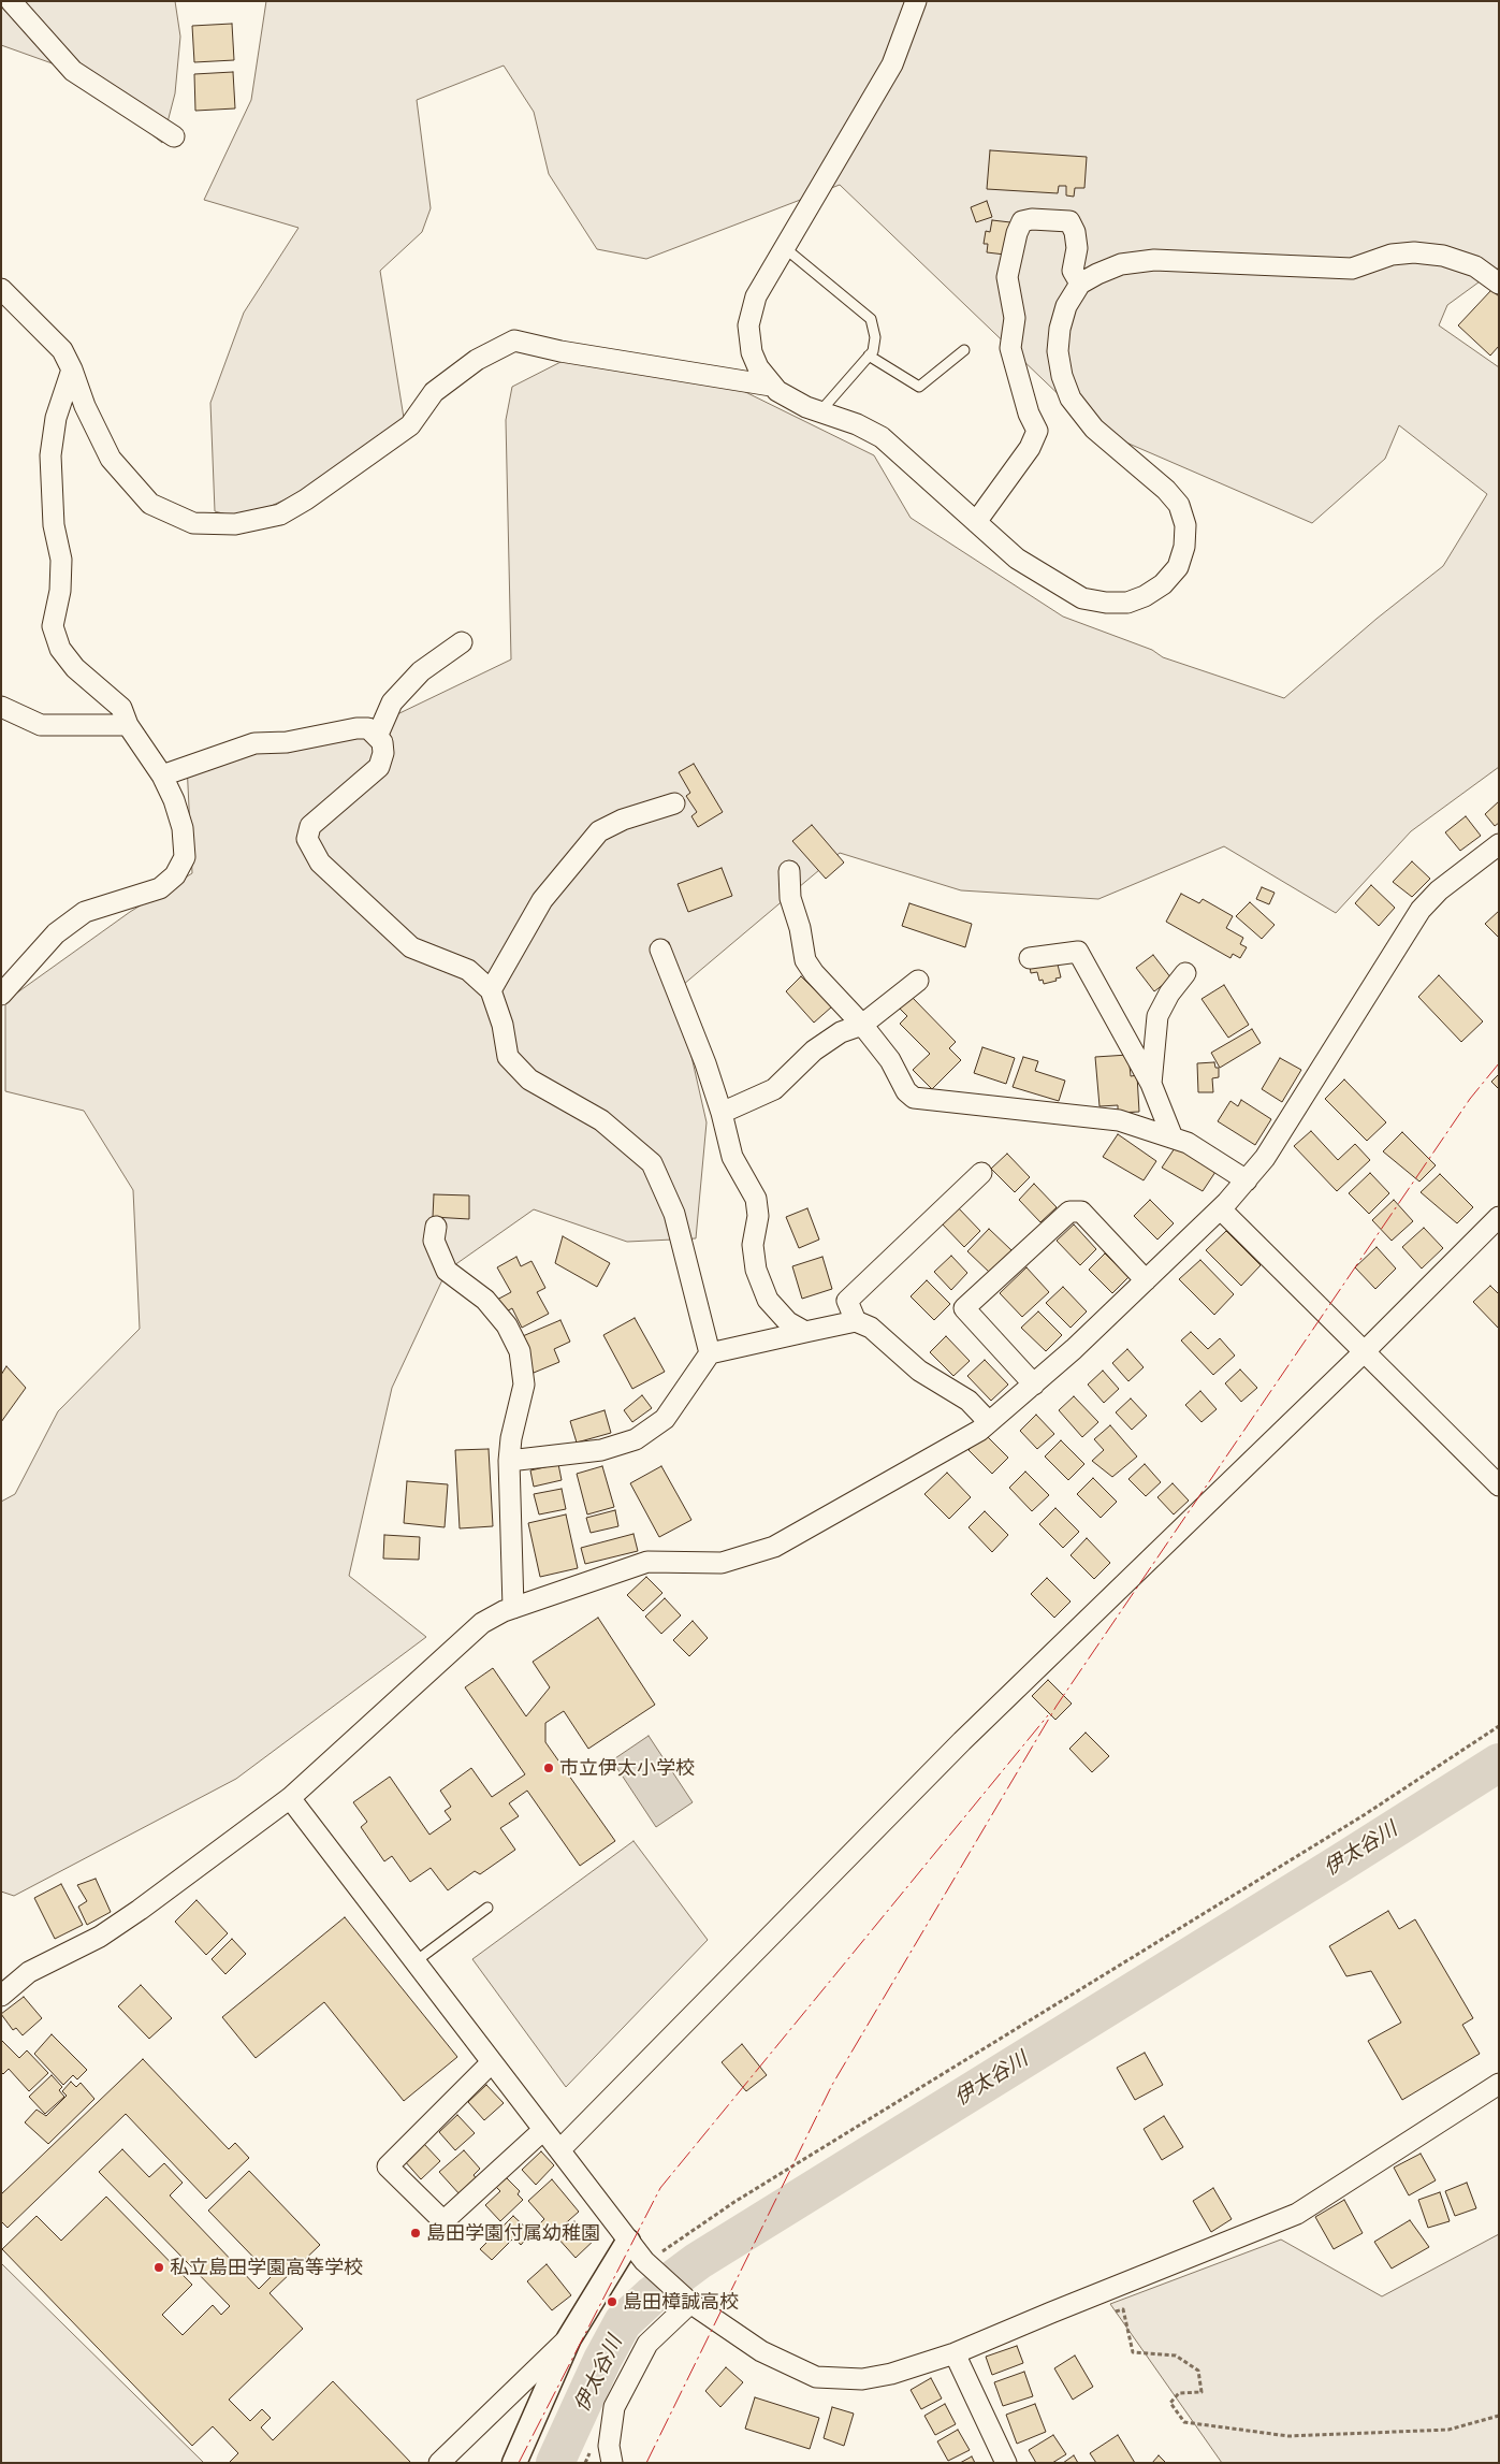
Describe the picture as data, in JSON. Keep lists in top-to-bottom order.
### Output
{
  "water": ["伊太谷川"],
  "places": [
    "市立伊太小学校",
    "島田学園付属幼稚園",
    "私立島田学園高等学校",
    "島田樟誠高校"
  ]
}
